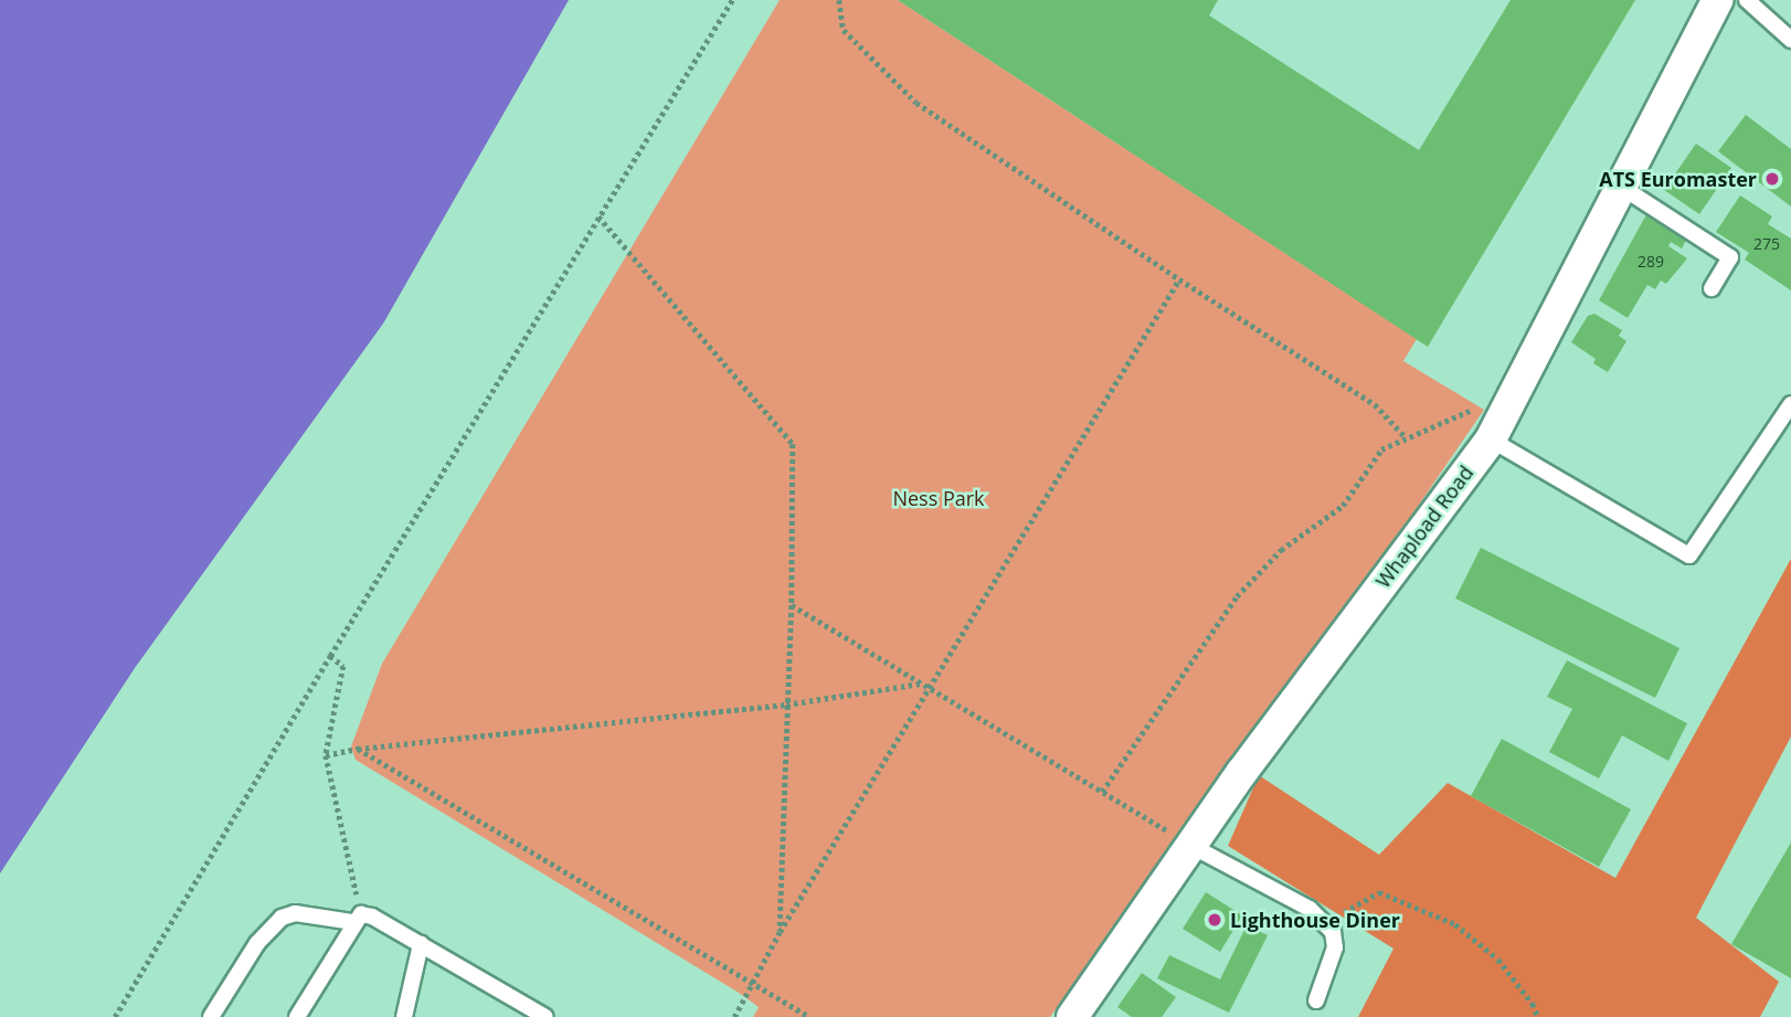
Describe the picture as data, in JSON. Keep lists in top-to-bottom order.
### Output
{
  "streets": {
    "street": ["Whapload Road"]
  },
  "parks": ["Ness Park"],
  "places": ["ATS Euromaster", "Lighthouse Diner"],
  "house_numbers": ["275", "289"]
}
